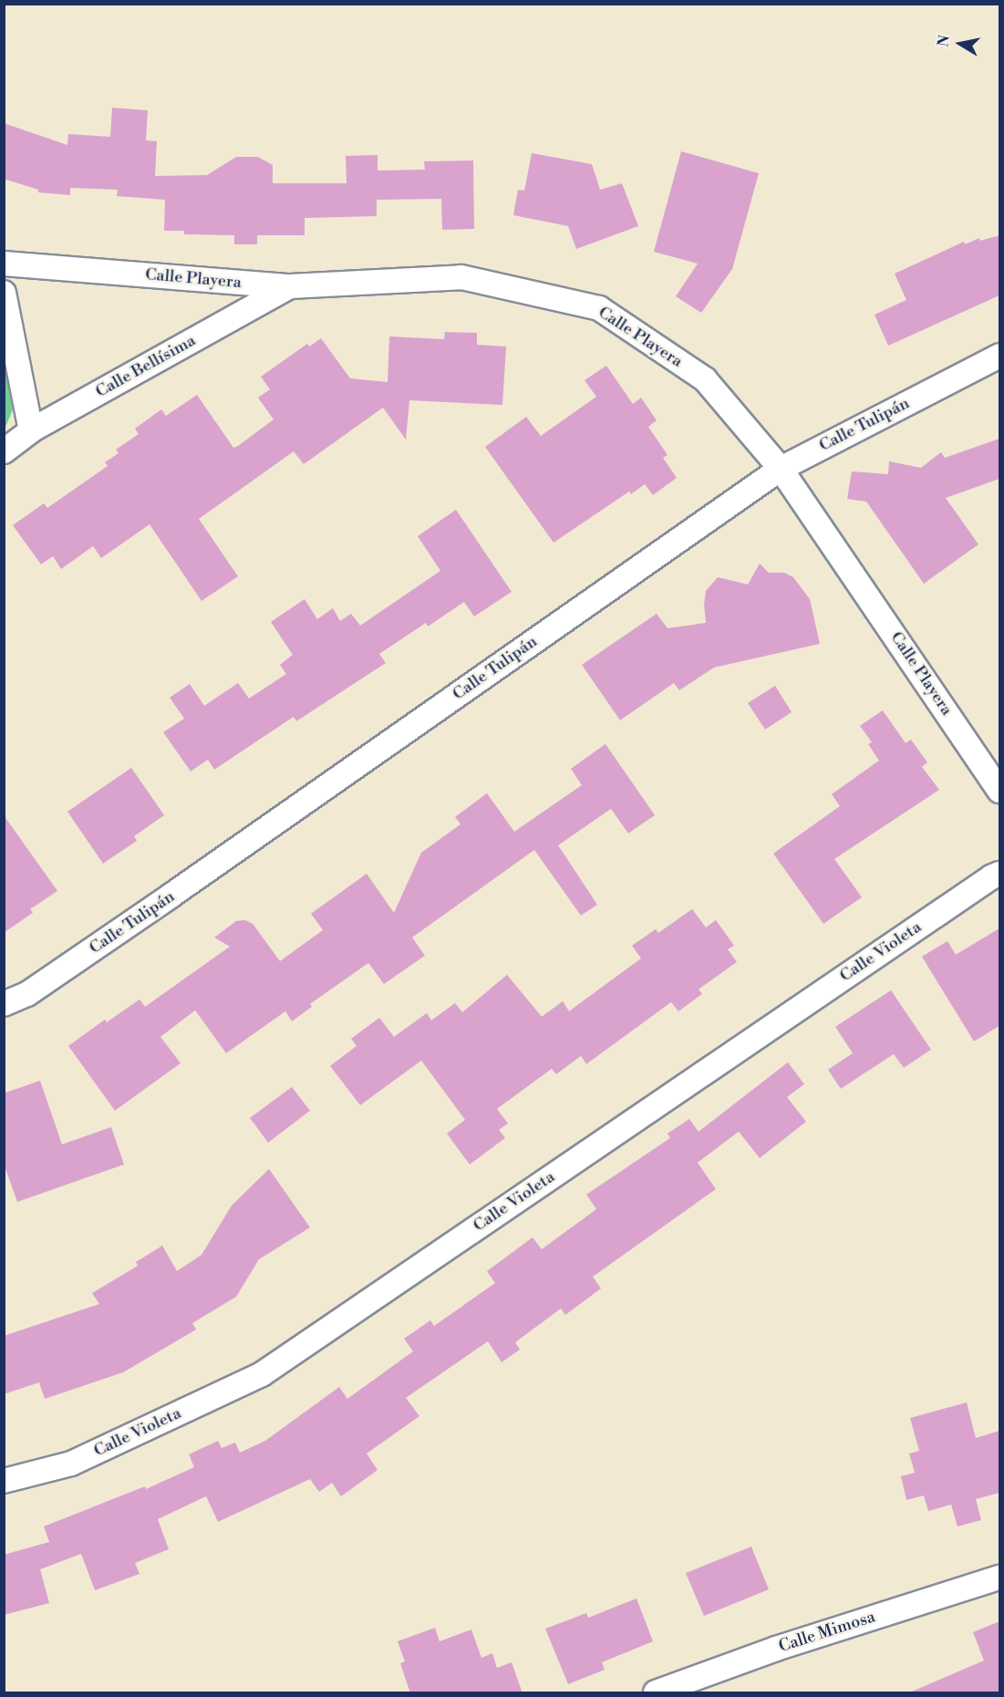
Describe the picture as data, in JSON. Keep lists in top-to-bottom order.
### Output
{
  "streets": {
    "street": [
      "Calle Playera",
      "Calle Bellísima",
      "Calle Tulipán",
      "Calle Violeta",
      "Calle Mimosa"
    ]
  },
  "crossings": [
    ["Calle Playera", "Calle Bellísima"],
    ["Calle Playera", "Calle Tulipán"]
  ],
  "north": "left"
}
